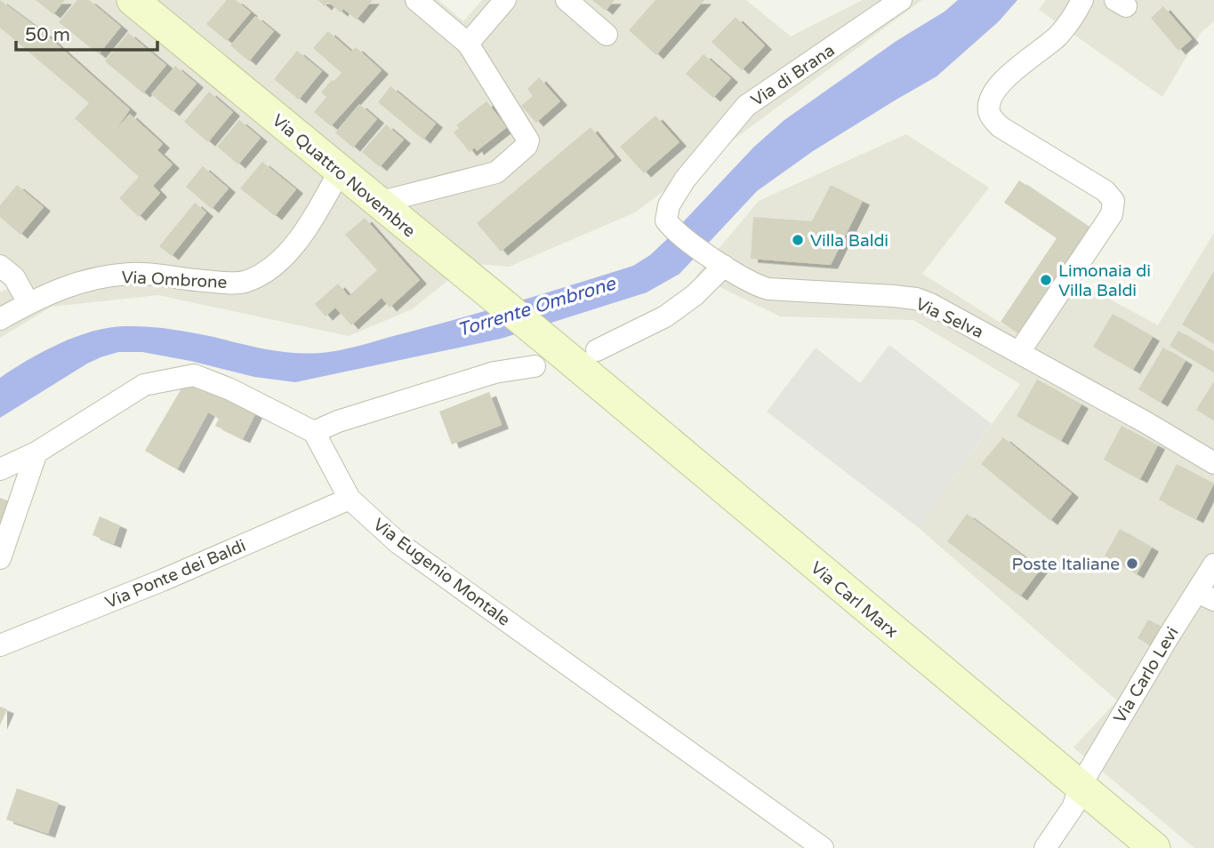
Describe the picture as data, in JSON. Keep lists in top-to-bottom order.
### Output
{
  "streets": {
    "main road": ["Via Quattro Novembre", "Via Carl Marx"],
    "street": [
      "Via di Brana",
      "Via Ombrone",
      "Via Selva",
      "Via Eugenio Montale",
      "Via Ponte dei Baldi",
      "Via Carlo Levi"
    ]
  },
  "crossings": [
    ["Via di Brana", "Via Selva"],
    ["Via Quattro Novembre", "Via Ombrone"],
    ["Via Quattro Novembre", "Via Carl Marx"],
    ["Via Eugenio Montale", "Via Ponte dei Baldi"],
    ["Via Carl Marx", "Via Carlo Levi"]
  ],
  "water": ["Torrente Ombrone"],
  "places": ["Villa Baldi", "Limonaia di Villa Baldi", "Poste Italiane"],
  "scale_bar": "50 m"
}
